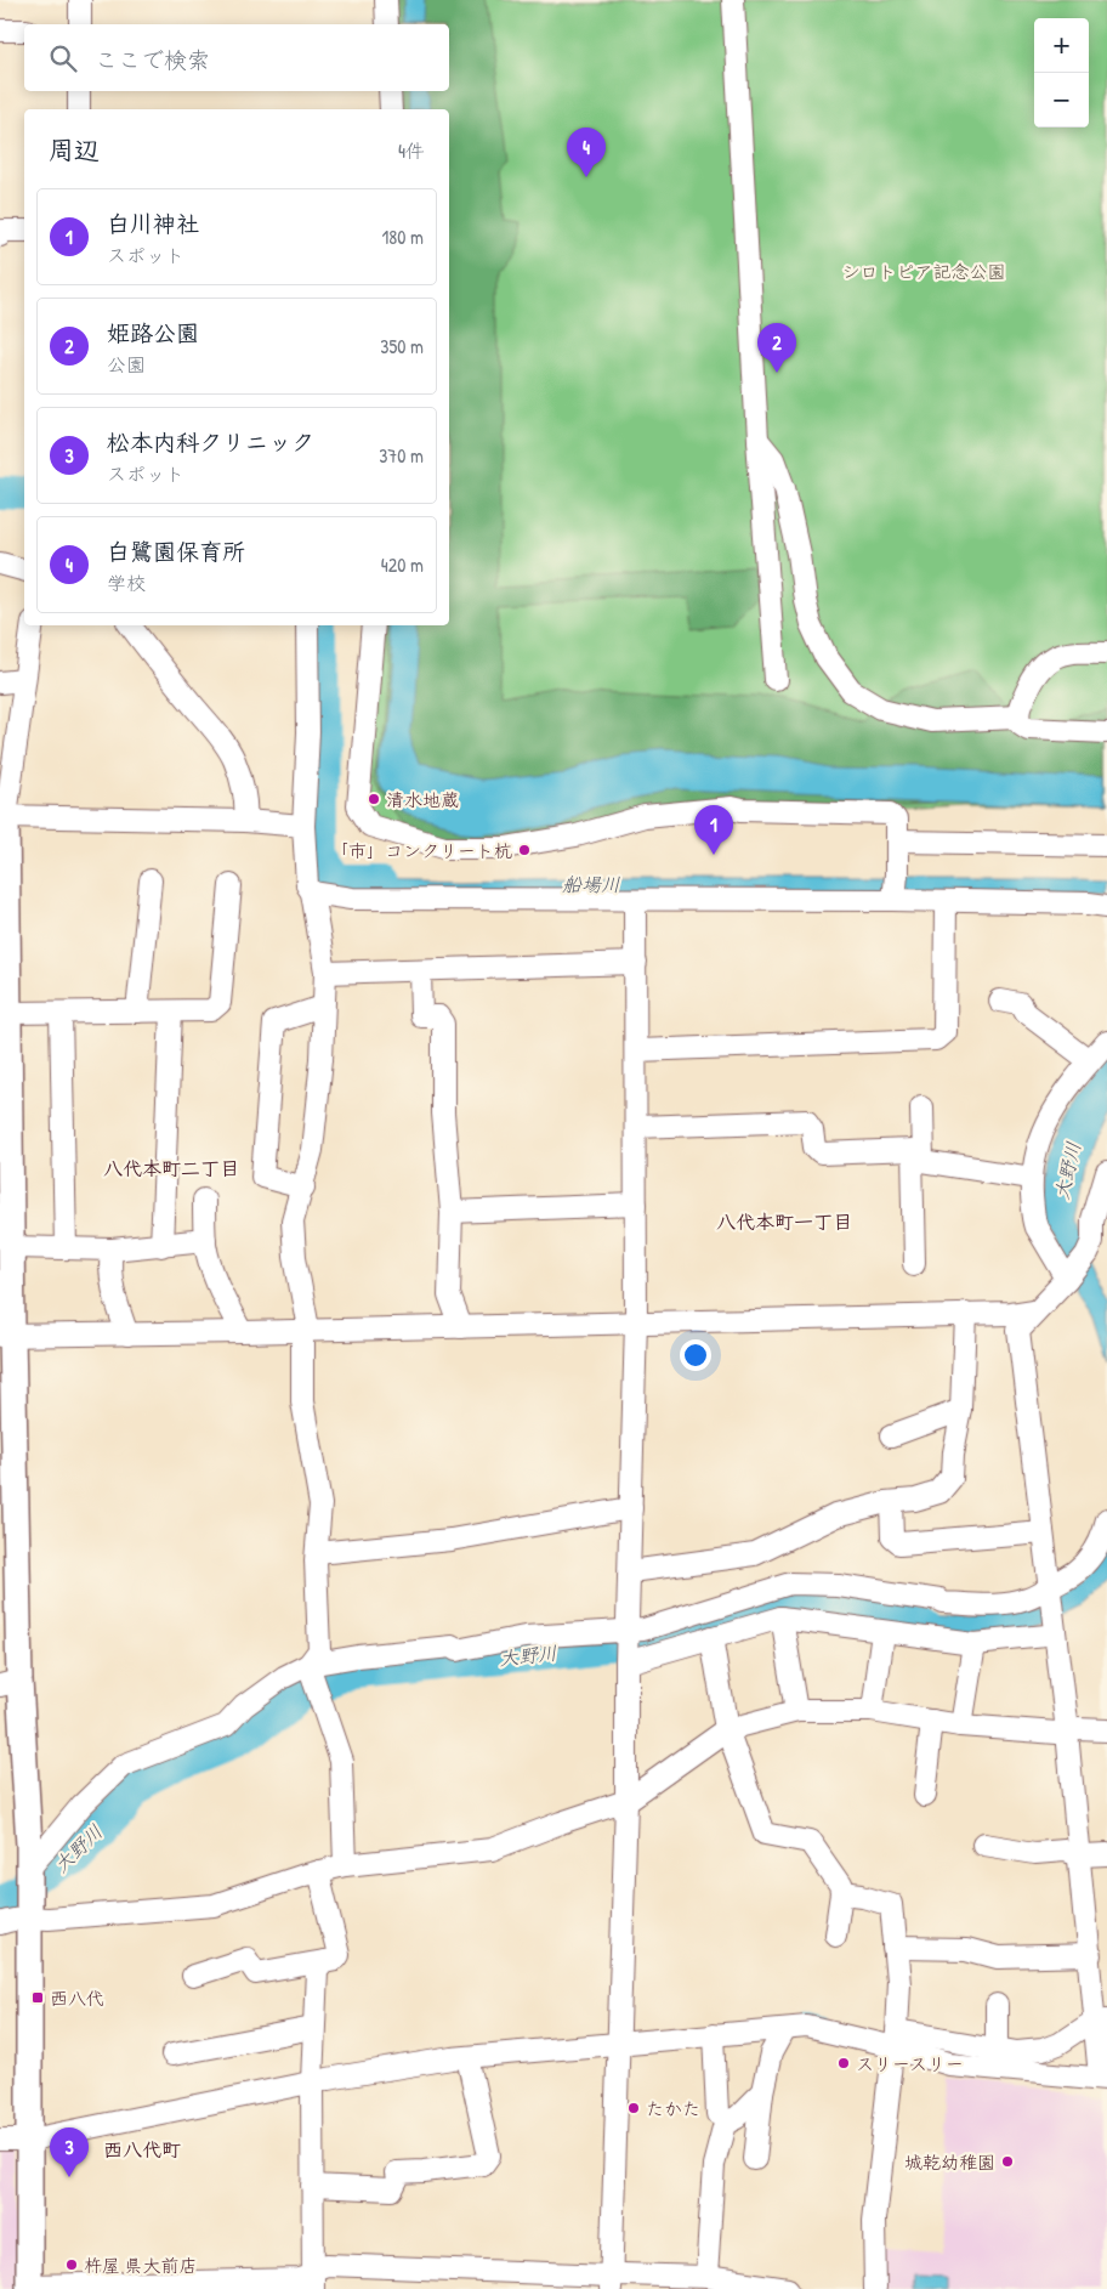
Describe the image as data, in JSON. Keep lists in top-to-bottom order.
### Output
{
  "districts": ["八代本町二丁目", "八代本町一丁目", "西八代町"],
  "water": ["船場川", "大野川"],
  "parks": ["シロトピア記念公園"],
  "places": {
    "other": [
      "清水地蔵",
      "「市」コンクリート杭",
      "スリースリー",
      "たかた",
      "城乾幼稚園",
      "杵屋 県大前店"
    ],
    "transit": ["西八代"]
  },
  "page": {
    "map_buttons": ["+", "−"],
    "search": "ここで検索",
    "heading": ["周辺", "4件"],
    "pins": [
      "4",
      "2",
      "1",
      "3"
    ],
    "list": [
      {
        "mark": "1",
        "name": "白川神社",
        "note": "スポット",
        "value": "180 m"
      },
      {
        "mark": "2",
        "name": "姫路公園",
        "note": "公園",
        "value": "350 m"
      },
      {
        "mark": "3",
        "name": "松本内科クリニック",
        "note": "スポット",
        "value": "370 m"
      },
      {
        "mark": "4",
        "name": "白鷺園保育所",
        "note": "学校",
        "value": "420 m"
      }
    ]
  }
}
